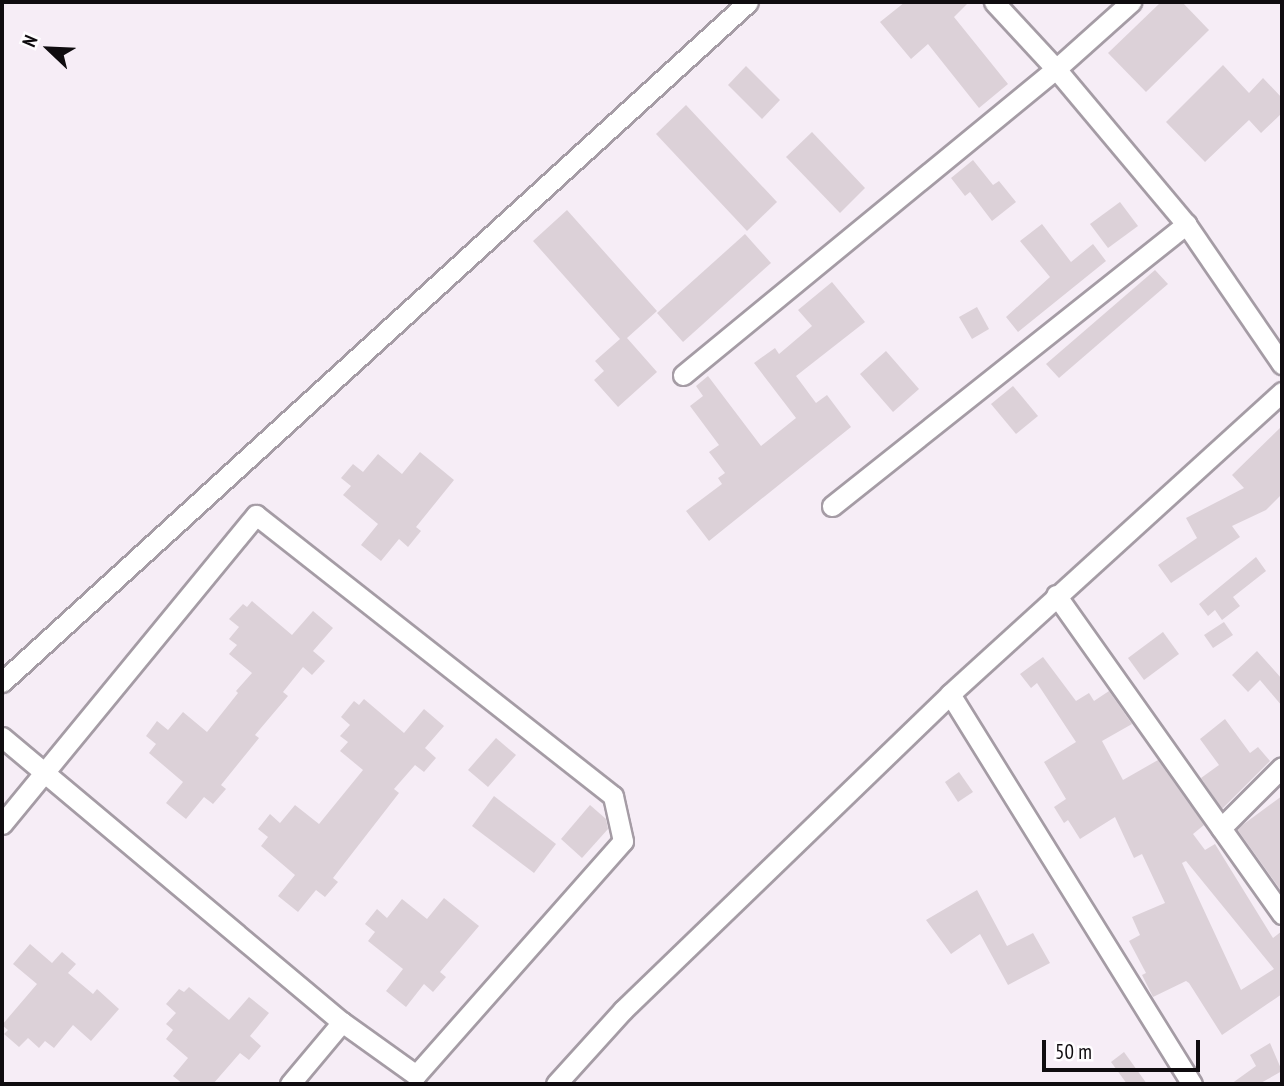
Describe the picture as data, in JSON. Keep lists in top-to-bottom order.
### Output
{
  "scale_bar": "50 m",
  "north": "top left"
}
